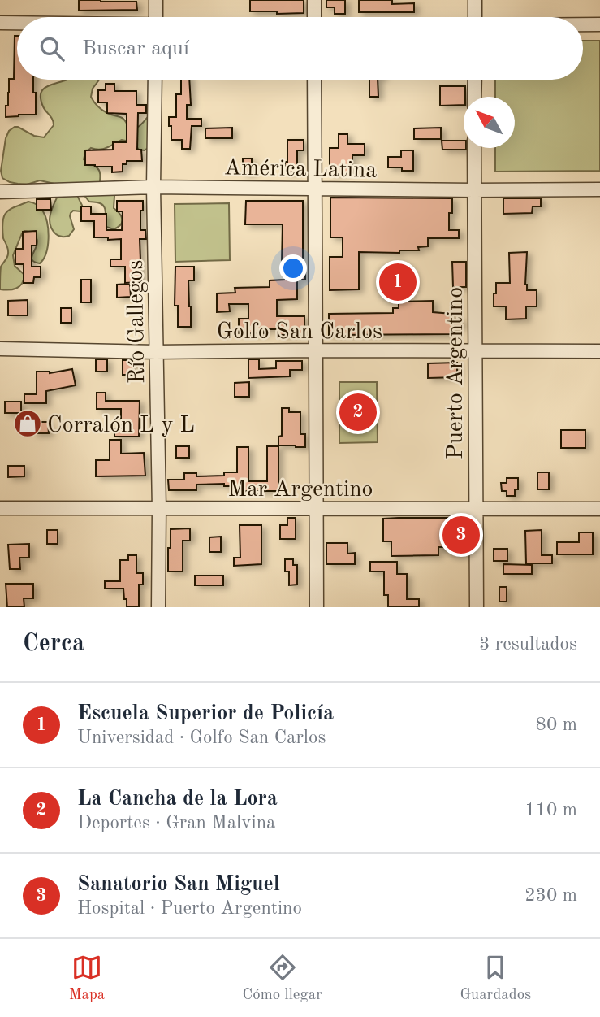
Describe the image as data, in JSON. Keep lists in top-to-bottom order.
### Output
{
  "streets": {
    "street": [
      "América Latina",
      "Río Gallegos",
      "Golfo San Carlos",
      "Puerto Argentino",
      "Mar Argentino"
    ]
  },
  "crossings": [
    ["América Latina", "Río Gallegos"],
    ["América Latina", "Puerto Argentino"],
    ["Río Gallegos", "Golfo San Carlos"],
    ["Río Gallegos", "Mar Argentino"],
    ["Golfo San Carlos", "Puerto Argentino"],
    ["Puerto Argentino", "Mar Argentino"]
  ],
  "places": {
    "shop": ["Corralón L y L"]
  },
  "north": "top left",
  "page": {
    "search": "Buscar aquí",
    "pins": ["1", "2", "3"],
    "heading": ["Cerca", "3 resultados"],
    "list": [
      {
        "mark": "1",
        "name": "Escuela Superior de Policía",
        "note": "Universidad · Golfo San Carlos",
        "value": "80 m"
      },
      {
        "mark": "2",
        "name": "La Cancha de la Lora",
        "note": "Deportes · Gran Malvina",
        "value": "110 m"
      },
      {
        "mark": "3",
        "name": "Sanatorio San Miguel",
        "note": "Hospital · Puerto Argentino",
        "value": "230 m"
      }
    ],
    "nav": ["Mapa", "Cómo llegar", "Guardados"]
  }
}
